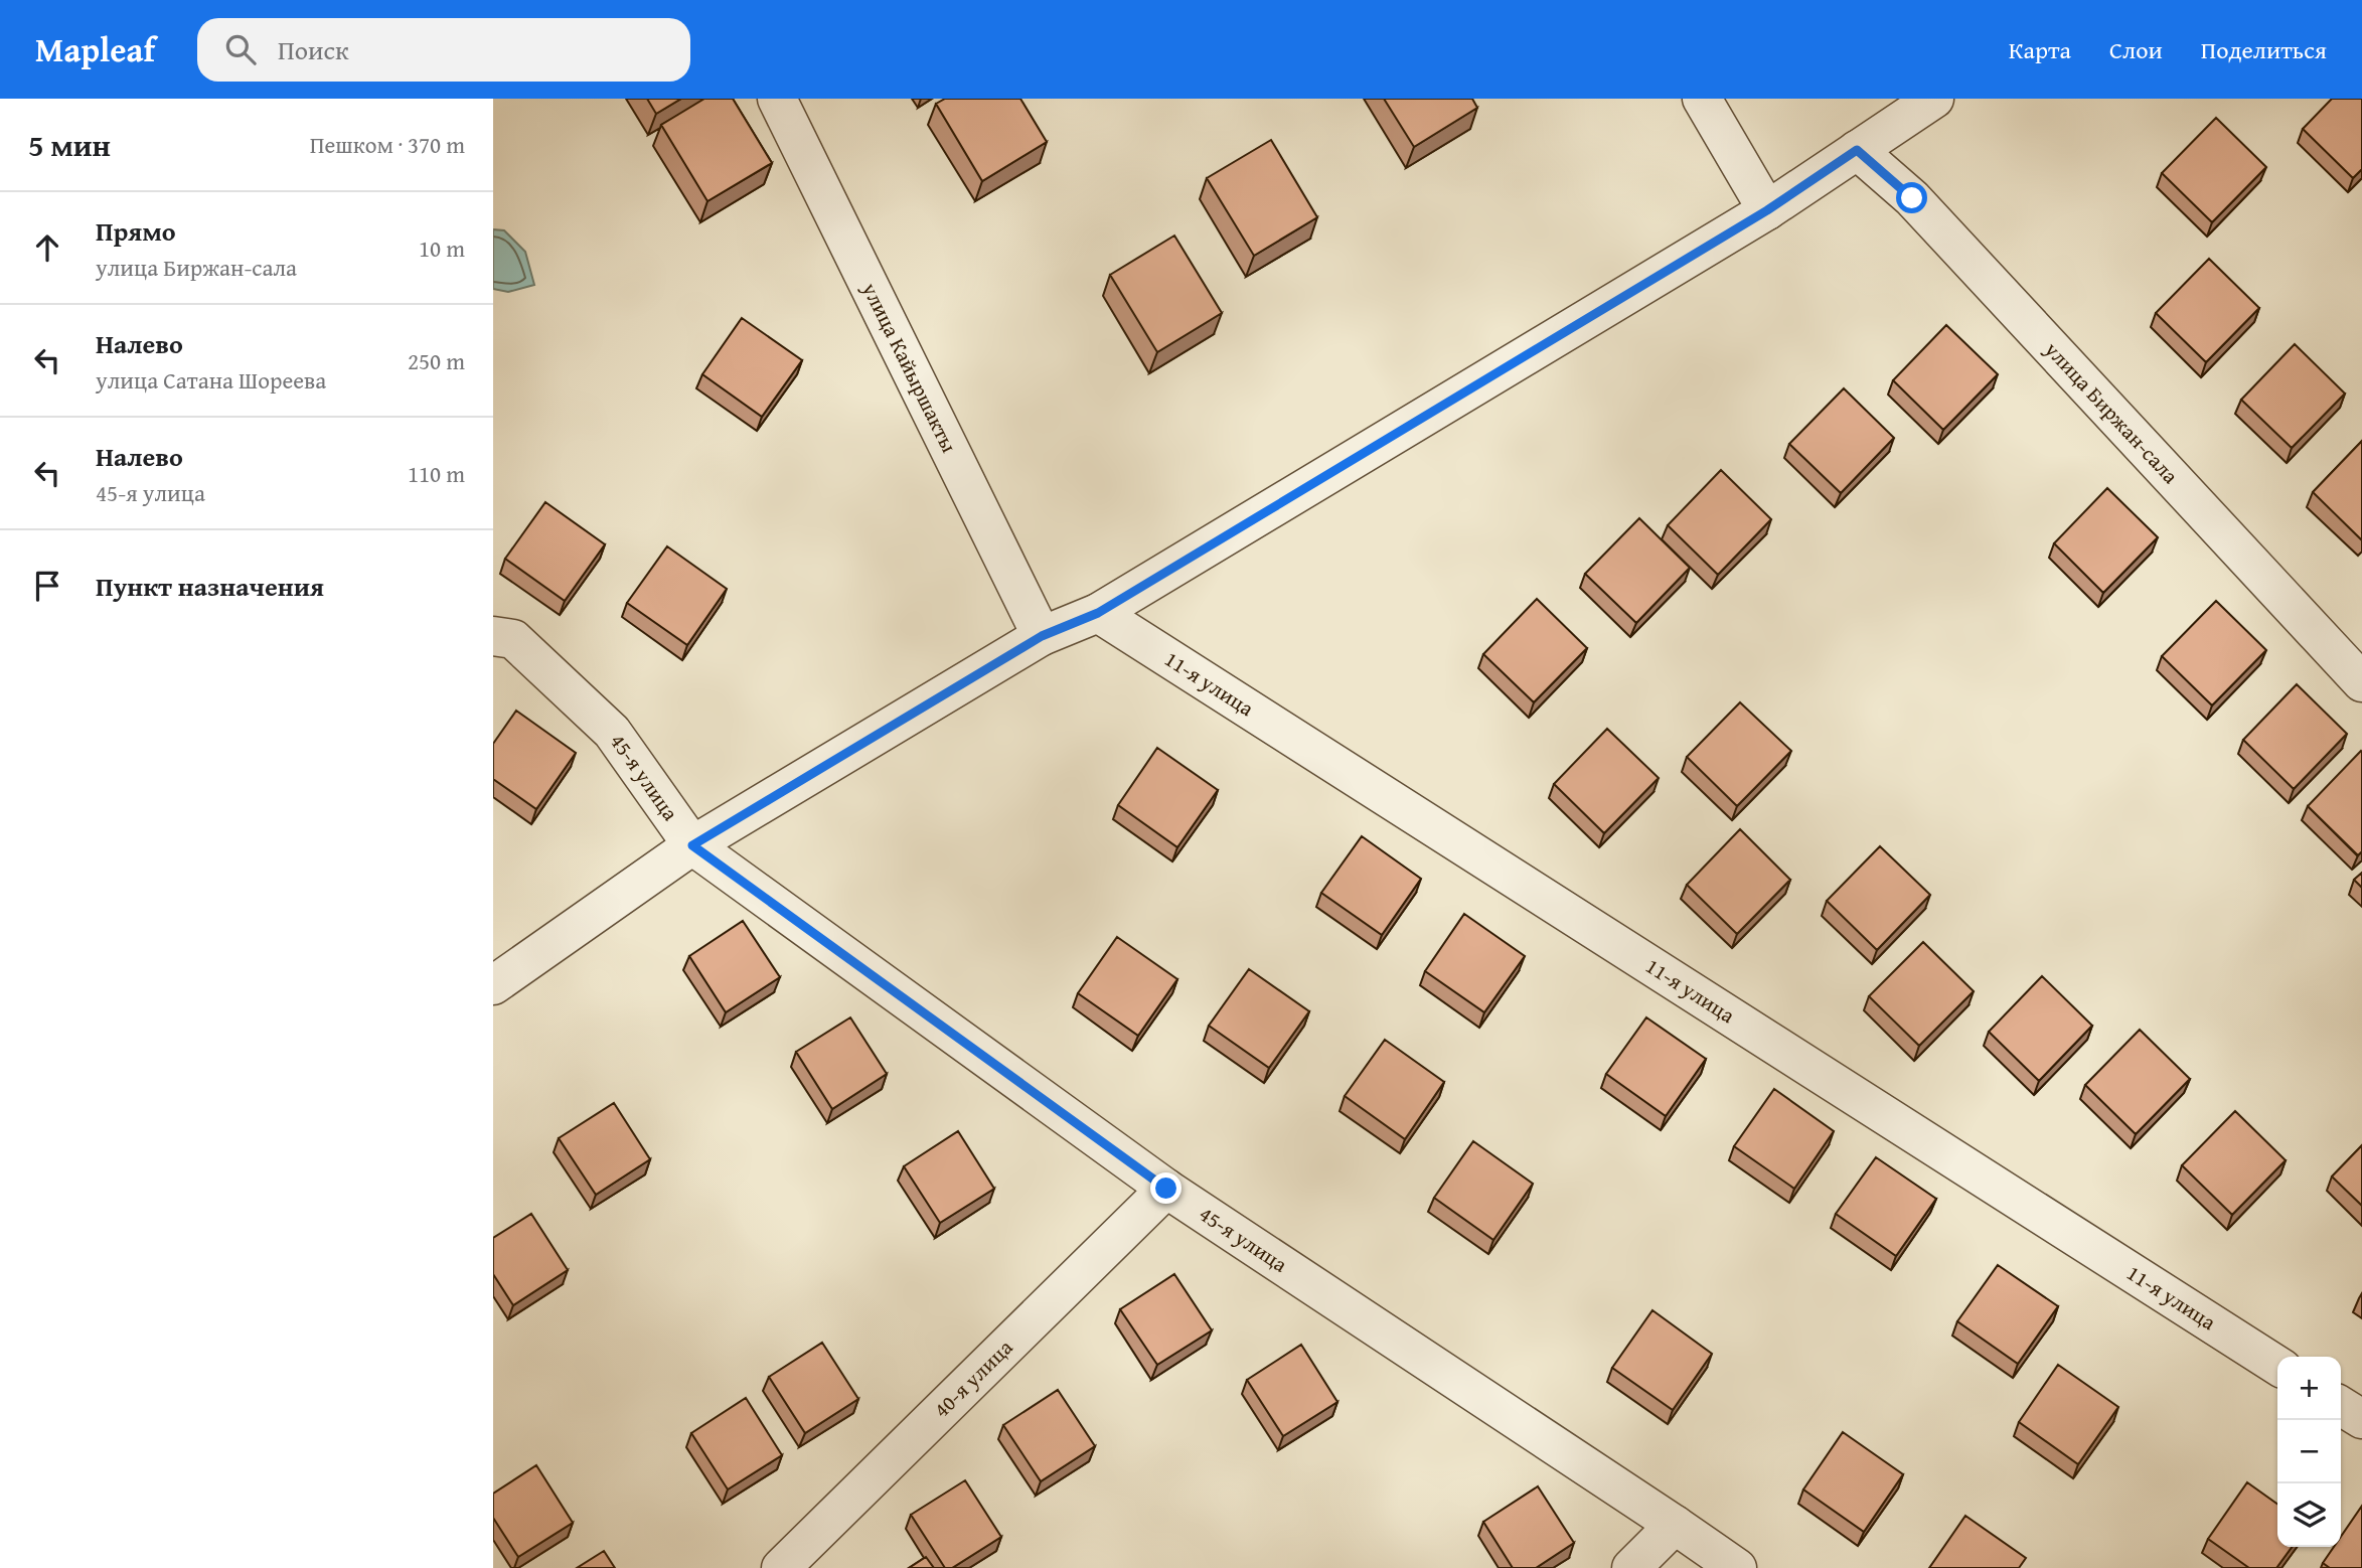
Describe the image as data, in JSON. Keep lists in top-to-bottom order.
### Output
{
  "streets": {
    "street": [
      "улица Кайыршакты",
      "улица Биржан-сала",
      "11-я улица",
      "45-я улица",
      "40-я улица"
    ]
  },
  "crossings": [
    ["45-я улица", "40-я улица"]
  ],
  "page": {
    "header": "Mapleaf",
    "search": "Поиск",
    "nav": ["Карта", "Слои", "Поделиться"],
    "heading": ["5 мин", "Пешком · 370 m"],
    "list": [
      ["Прямо", "улица Биржан-сала", "10 m"],
      ["Налево", "улица Сатана Шореева", "250 m"],
      ["Налево", "45-я улица", "110 m"],
      "Пункт назначения"
    ],
    "map_buttons": ["+", "−"]
  }
}
